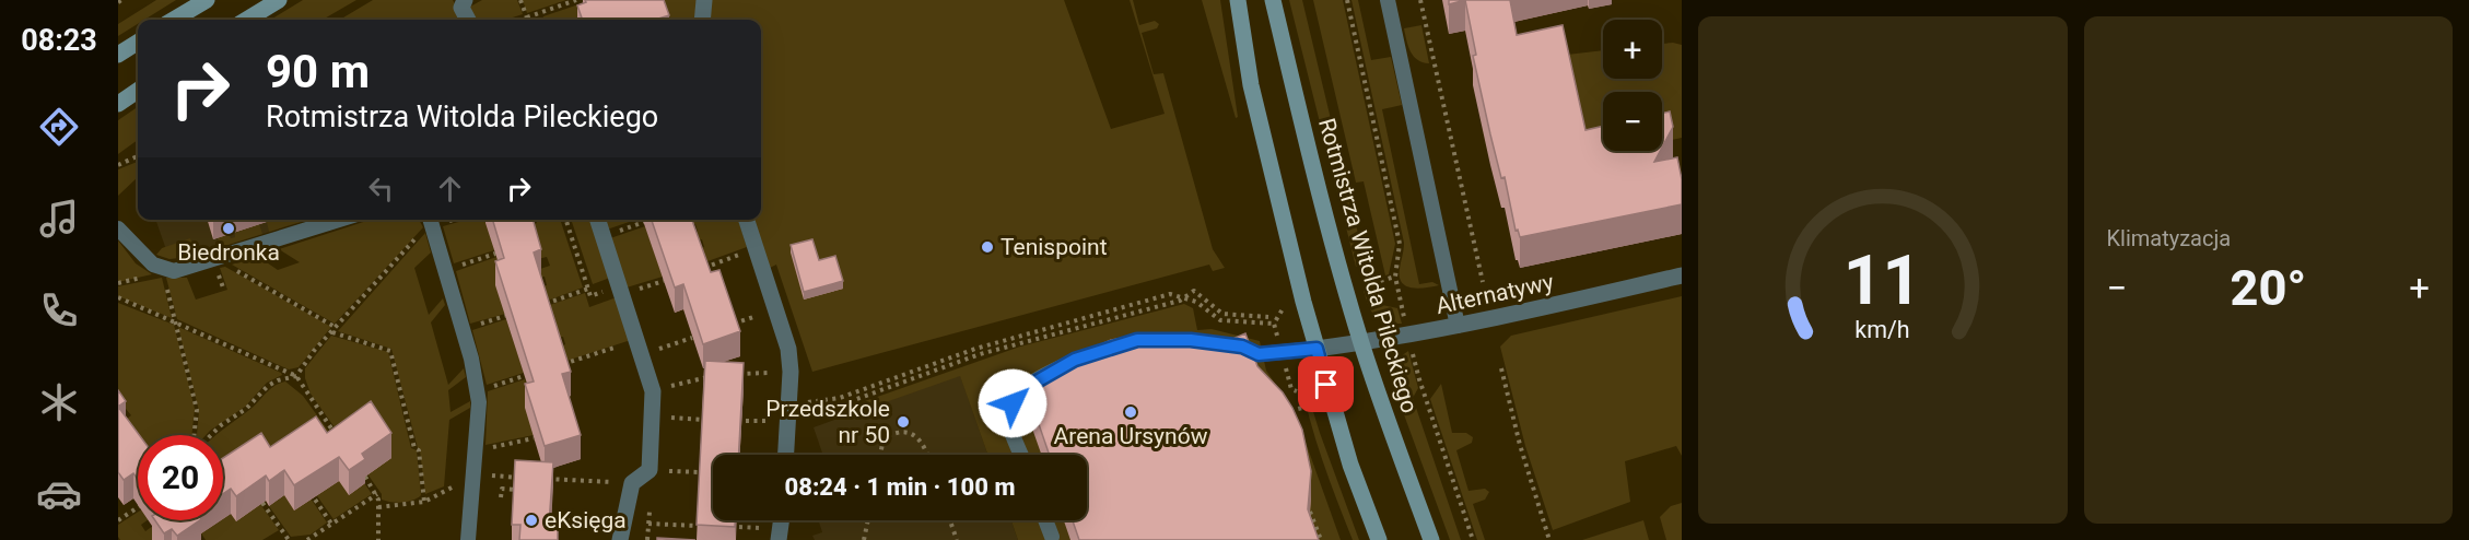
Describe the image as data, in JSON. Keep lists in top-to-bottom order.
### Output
{
  "streets": {
    "main road": ["Rotmistrza Witolda Pileckiego"],
    "street": ["Alternatywy"]
  },
  "crossings": [
    ["Rotmistrza Witolda Pileckiego", "Alternatywy"]
  ],
  "places": [
    "Biedronka",
    "Tenispoint",
    "Arena Ursynów",
    "Przedszkole nr 50",
    "eKsięga"
  ],
  "page": {
    "tabs": "08:23",
    "tile": "Klimatyzacja",
    "map_buttons": ["+", "−"],
    "turn": ["90 m", "Rotmistrza Witolda Pileckiego"],
    "heat": ["−", "20°", "+"],
    "limit": "20",
    "trip": "08:24 · 1 min · 100 m",
    "gauge": ["11", "km/h"]
  }
}
